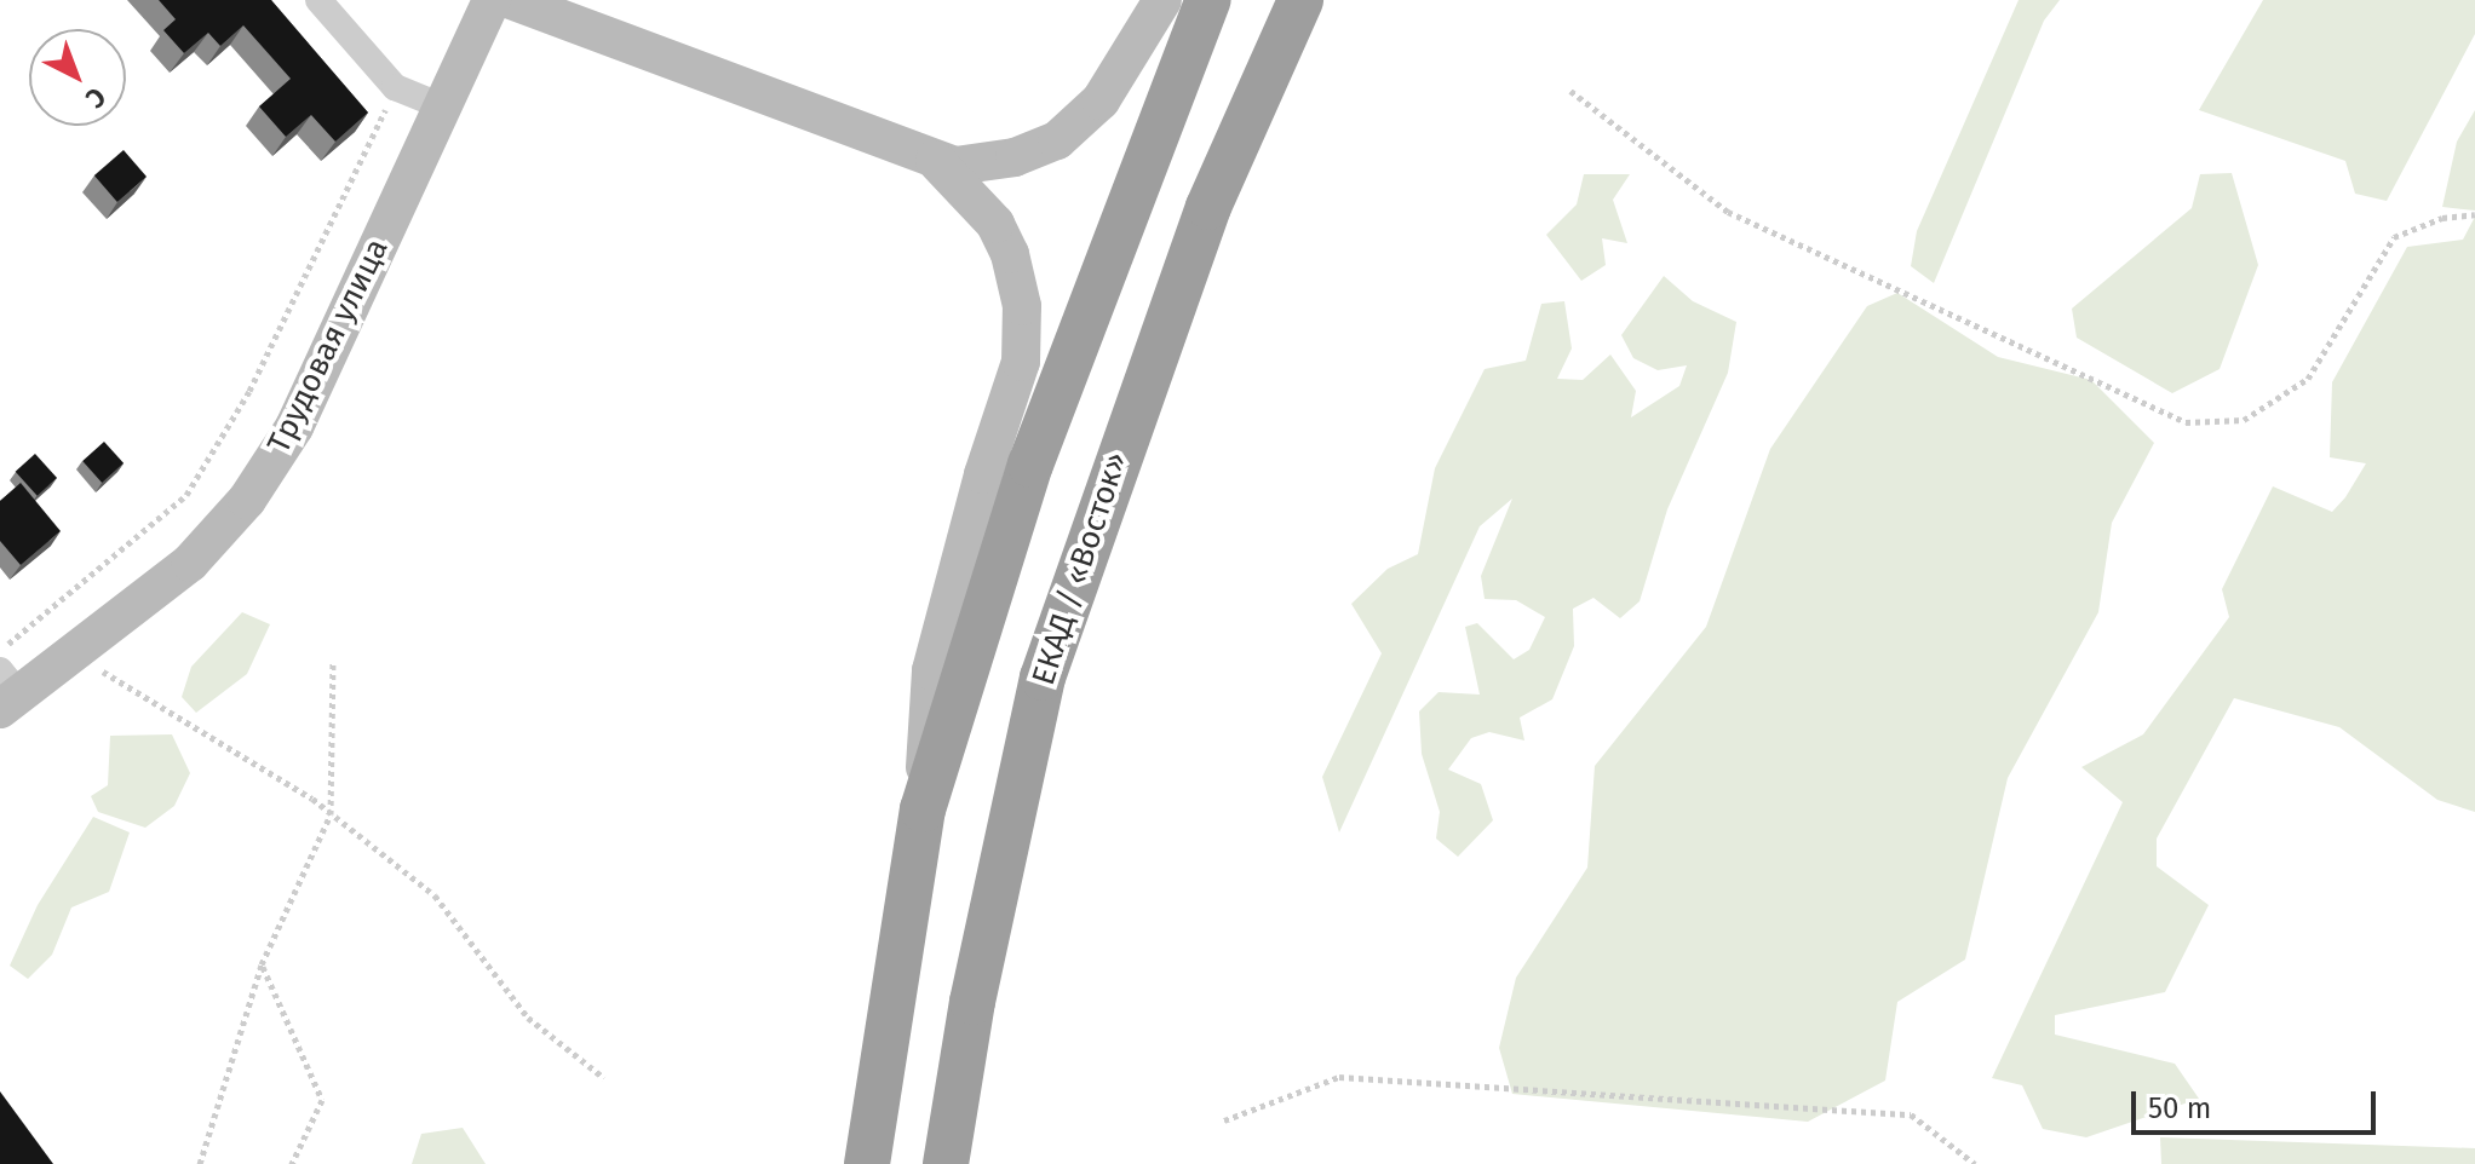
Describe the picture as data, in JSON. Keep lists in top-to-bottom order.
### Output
{
  "streets": {
    "highway": ["ЕКАД / «Восток»"],
    "main road": ["Трудовая улица"]
  },
  "scale_bar": "50 m",
  "north": "bottom right"
}
